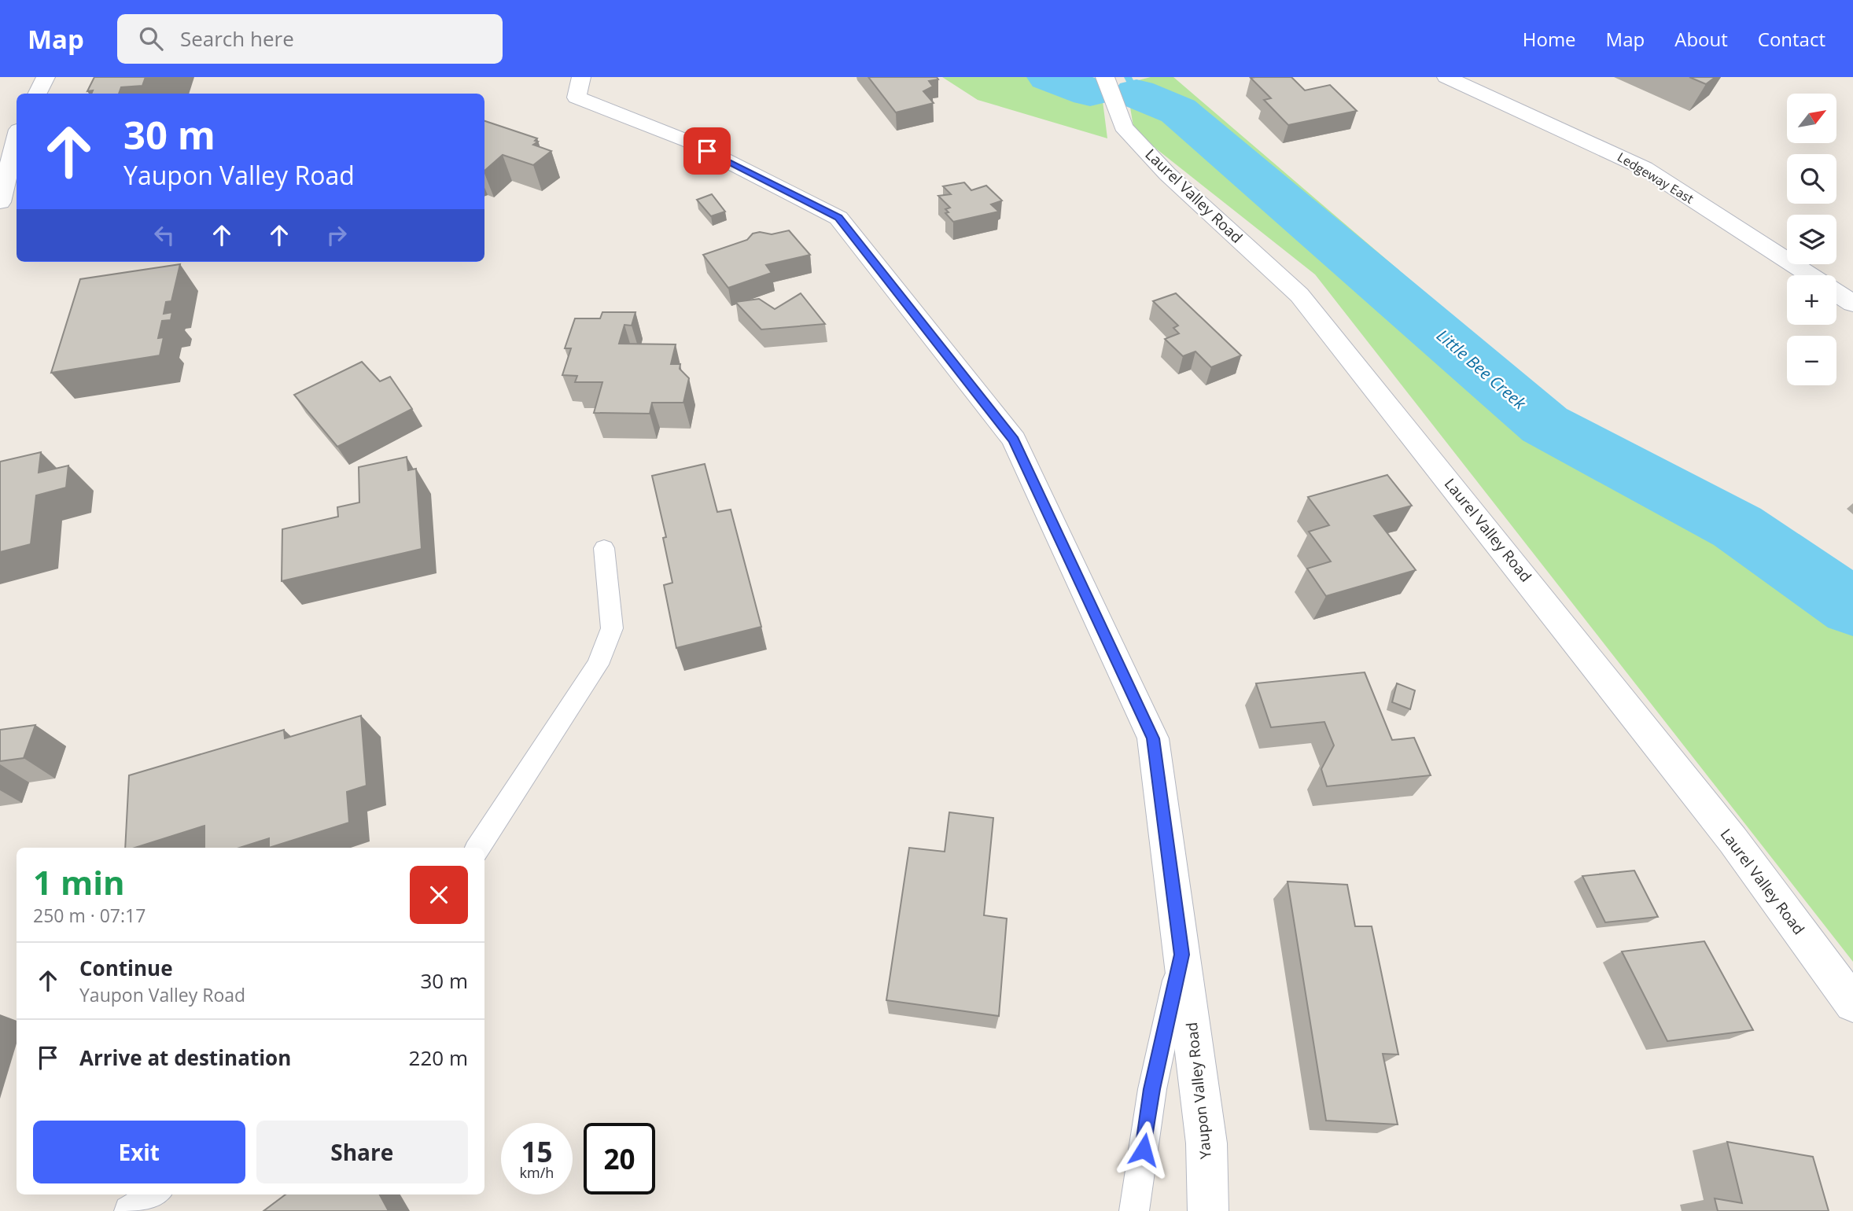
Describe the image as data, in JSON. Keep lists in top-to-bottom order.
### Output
{
  "streets": {
    "street": ["Ledgeway East", "Laurel Valley Road", "Yaupon Valley Road"]
  },
  "water": ["Little Bee Creek"],
  "north": "top right",
  "page": {
    "header": "Map",
    "search": "Search here",
    "nav": [
      "Home",
      "Map",
      "About",
      "Contact"
    ],
    "map_buttons": ["+", "−"],
    "turn": ["30 m", "Yaupon Valley Road"],
    "heading": ["1 min", "250 m · 07:17"],
    "list": [
      {
        "name": "Continue",
        "note": "Yaupon Valley Road",
        "value": "30 m"
      },
      {
        "name": "Arrive at destination",
        "value": "220 m"
      }
    ],
    "buttons": ["Exit", "Share"],
    "speed": "15 km/h",
    "limit": "20"
  }
}
